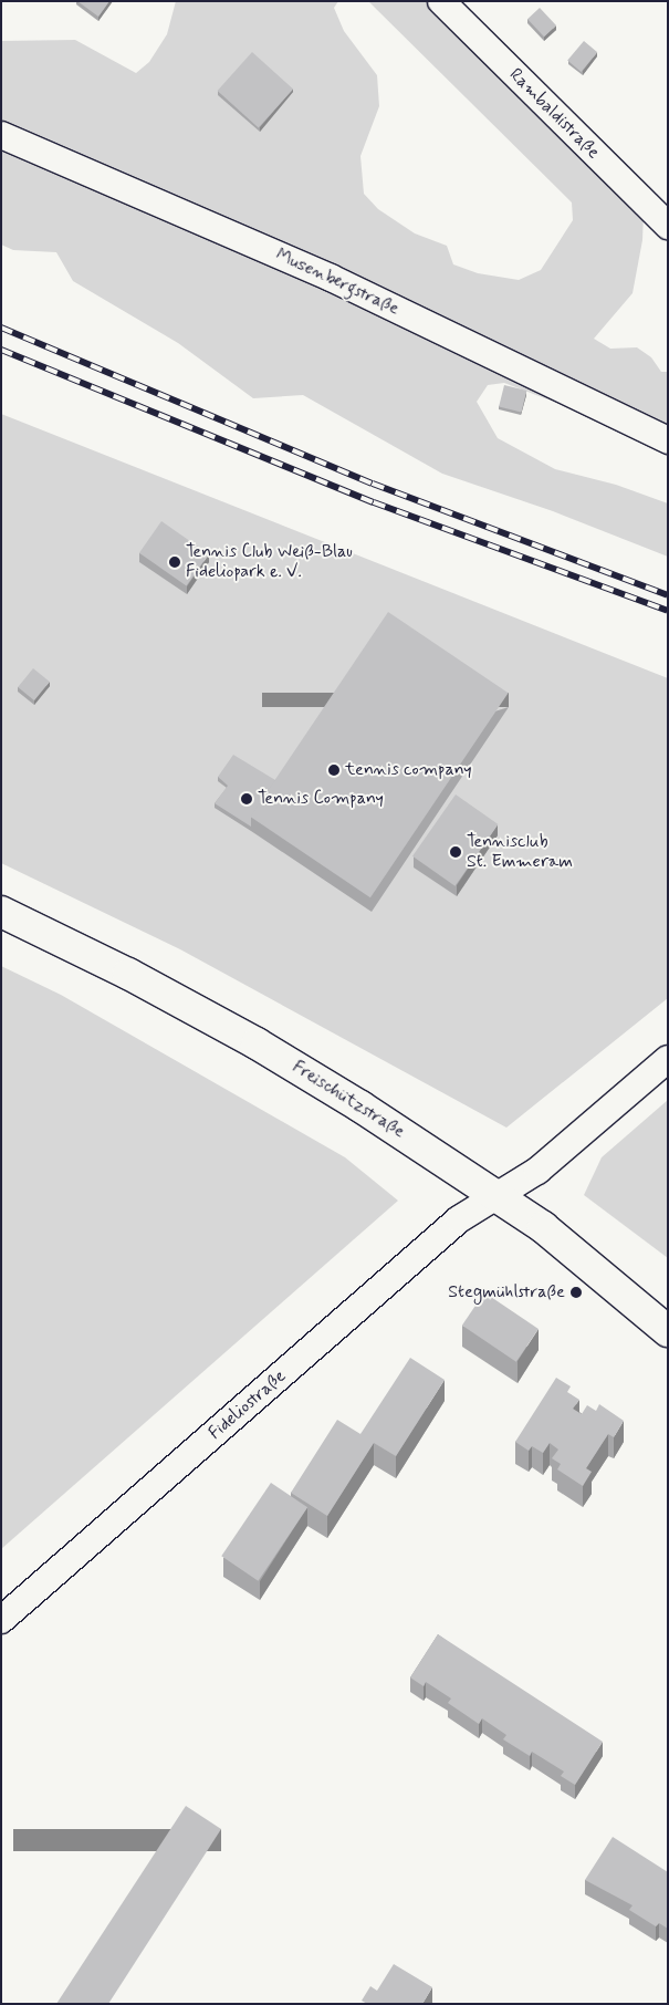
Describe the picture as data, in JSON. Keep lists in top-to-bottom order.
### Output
{
  "streets": {
    "main road": ["Freischützstraße"],
    "street": ["Rambaldistraße", "Musenbergstraße", "Fideliostraße"]
  },
  "crossings": [
    ["Freischützstraße", "Fideliostraße"]
  ],
  "places": [
    "Tennis Club Weiß-Blau Fideliopark e. V.",
    "tennis company",
    "Tennis Company",
    "Tennisclub St. Emmeram",
    "Stegmühlstraße"
  ]
}
